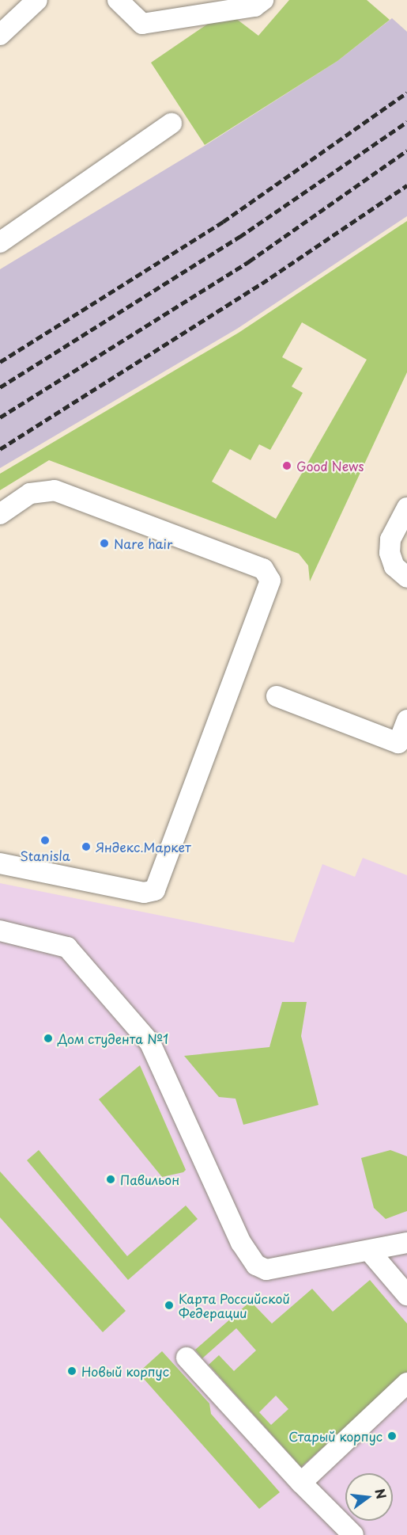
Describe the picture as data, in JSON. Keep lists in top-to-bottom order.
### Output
{
  "places": [
    "Good News",
    "Nare hair",
    "Stanisla",
    "Яндекс.Маркет",
    "Дом студента №1",
    "Павильон",
    "Карта Российской Федерации",
    "Новый корпус",
    "Старый корпуc"
  ],
  "north": "right"
}
